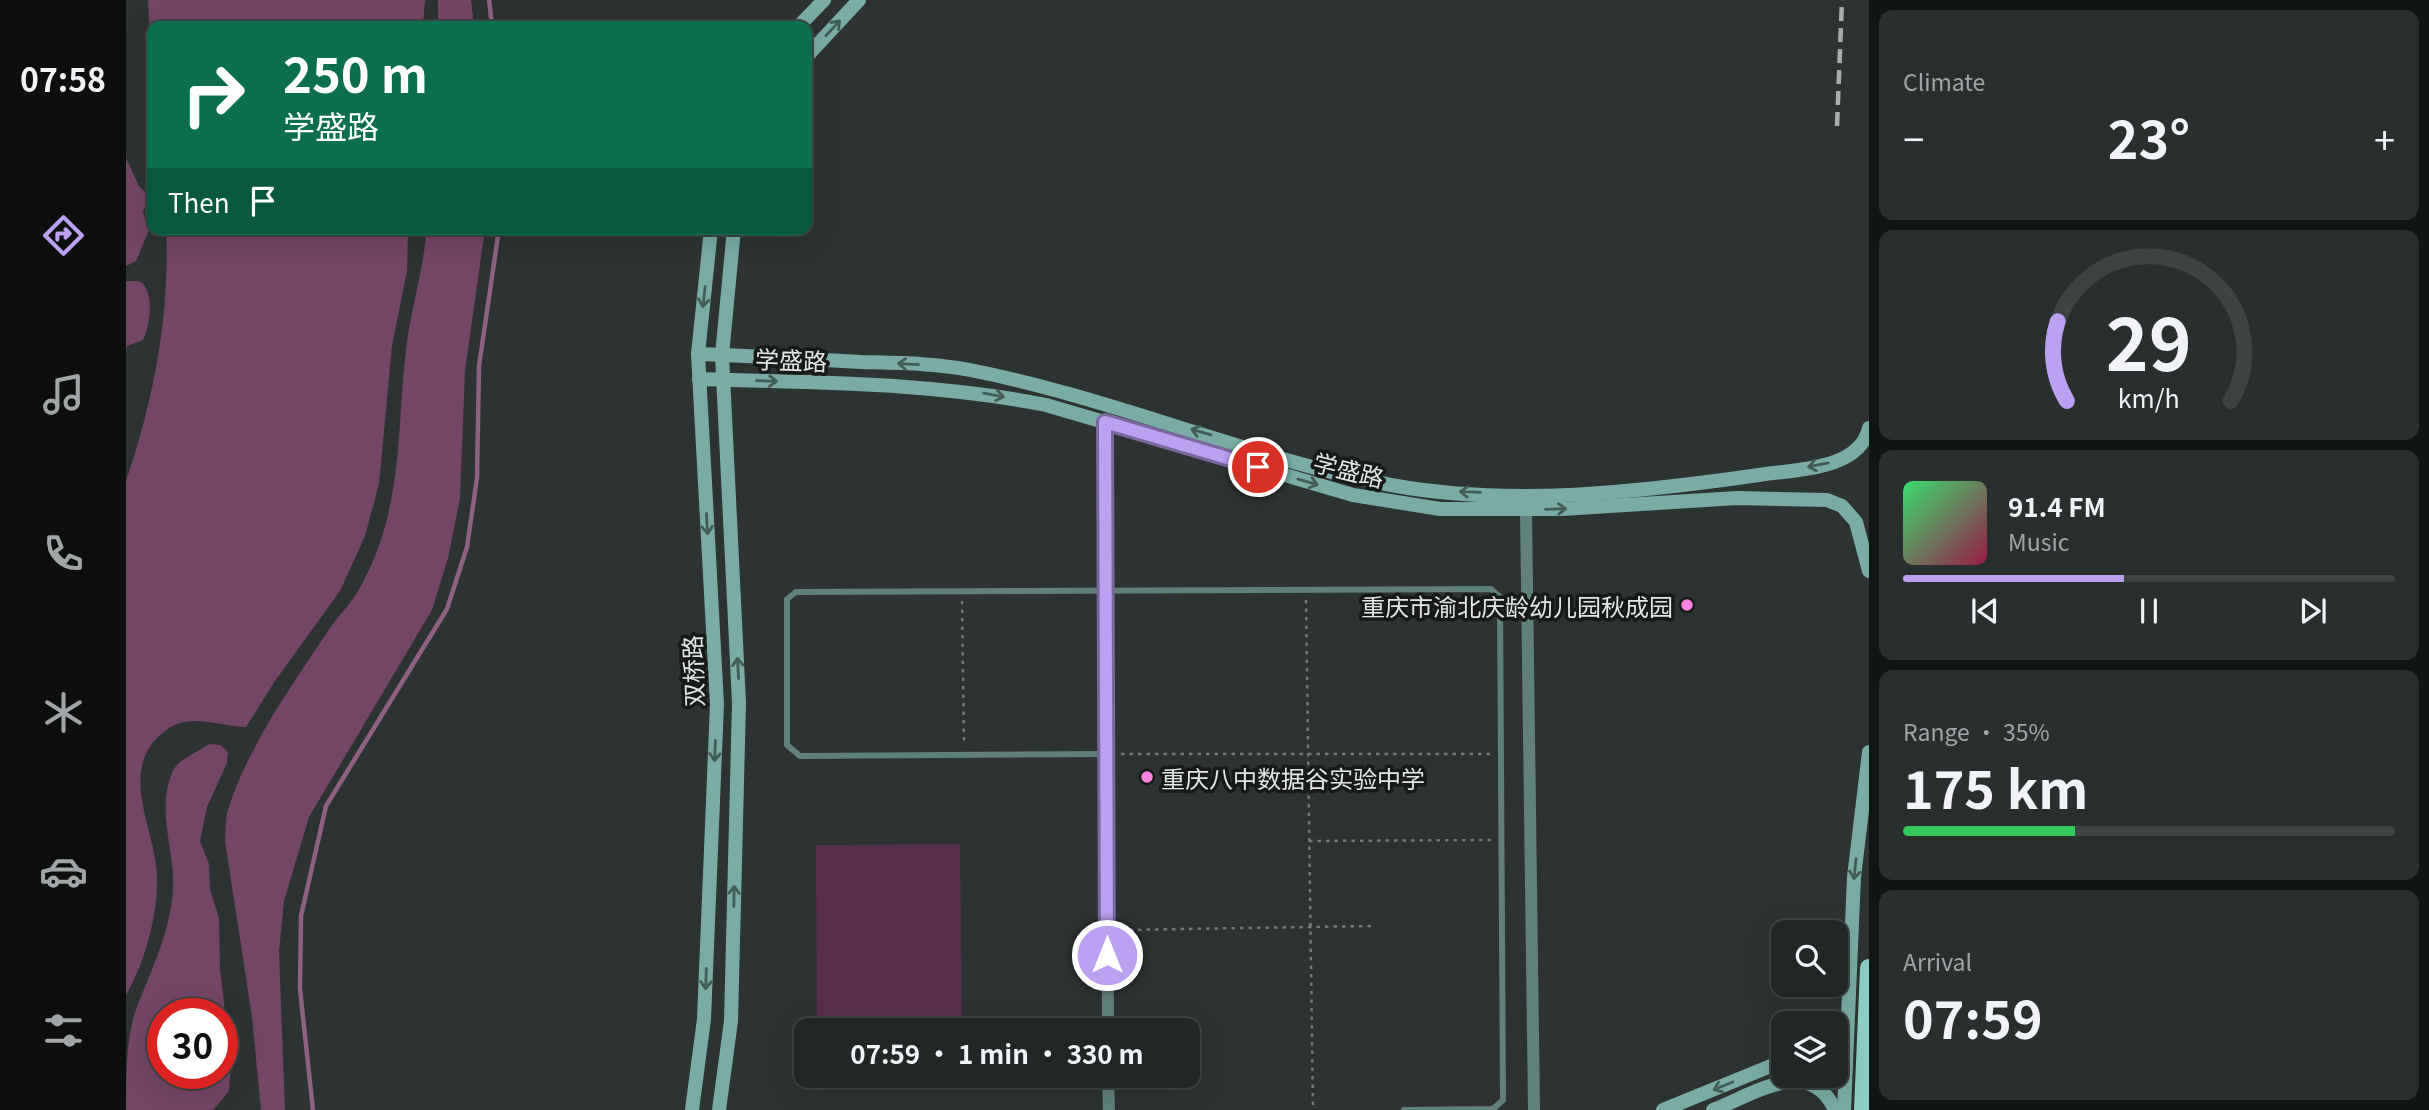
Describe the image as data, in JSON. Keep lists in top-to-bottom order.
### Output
{
  "streets": {
    "main road": ["学盛路", "双桥路"]
  },
  "crossings": [
    ["学盛路", "双桥路"]
  ],
  "places": ["重庆市渝北庆龄幼儿园秋成园", "重庆八中数据谷实验中学"],
  "page": {
    "tabs": "07:58",
    "tile": [
      "Climate",
      ["Range · 35%", "175 km"],
      ["Arrival", "07:59"]
    ],
    "turn": ["250 m", "学盛路"],
    "heat": ["−", "23°", "+"],
    "then": "Then",
    "song": ["91.4 FM", "Music"],
    "limit": "30",
    "trip": "07:59 · 1 min · 330 m",
    "gauge": ["29", "km/h"]
  }
}
